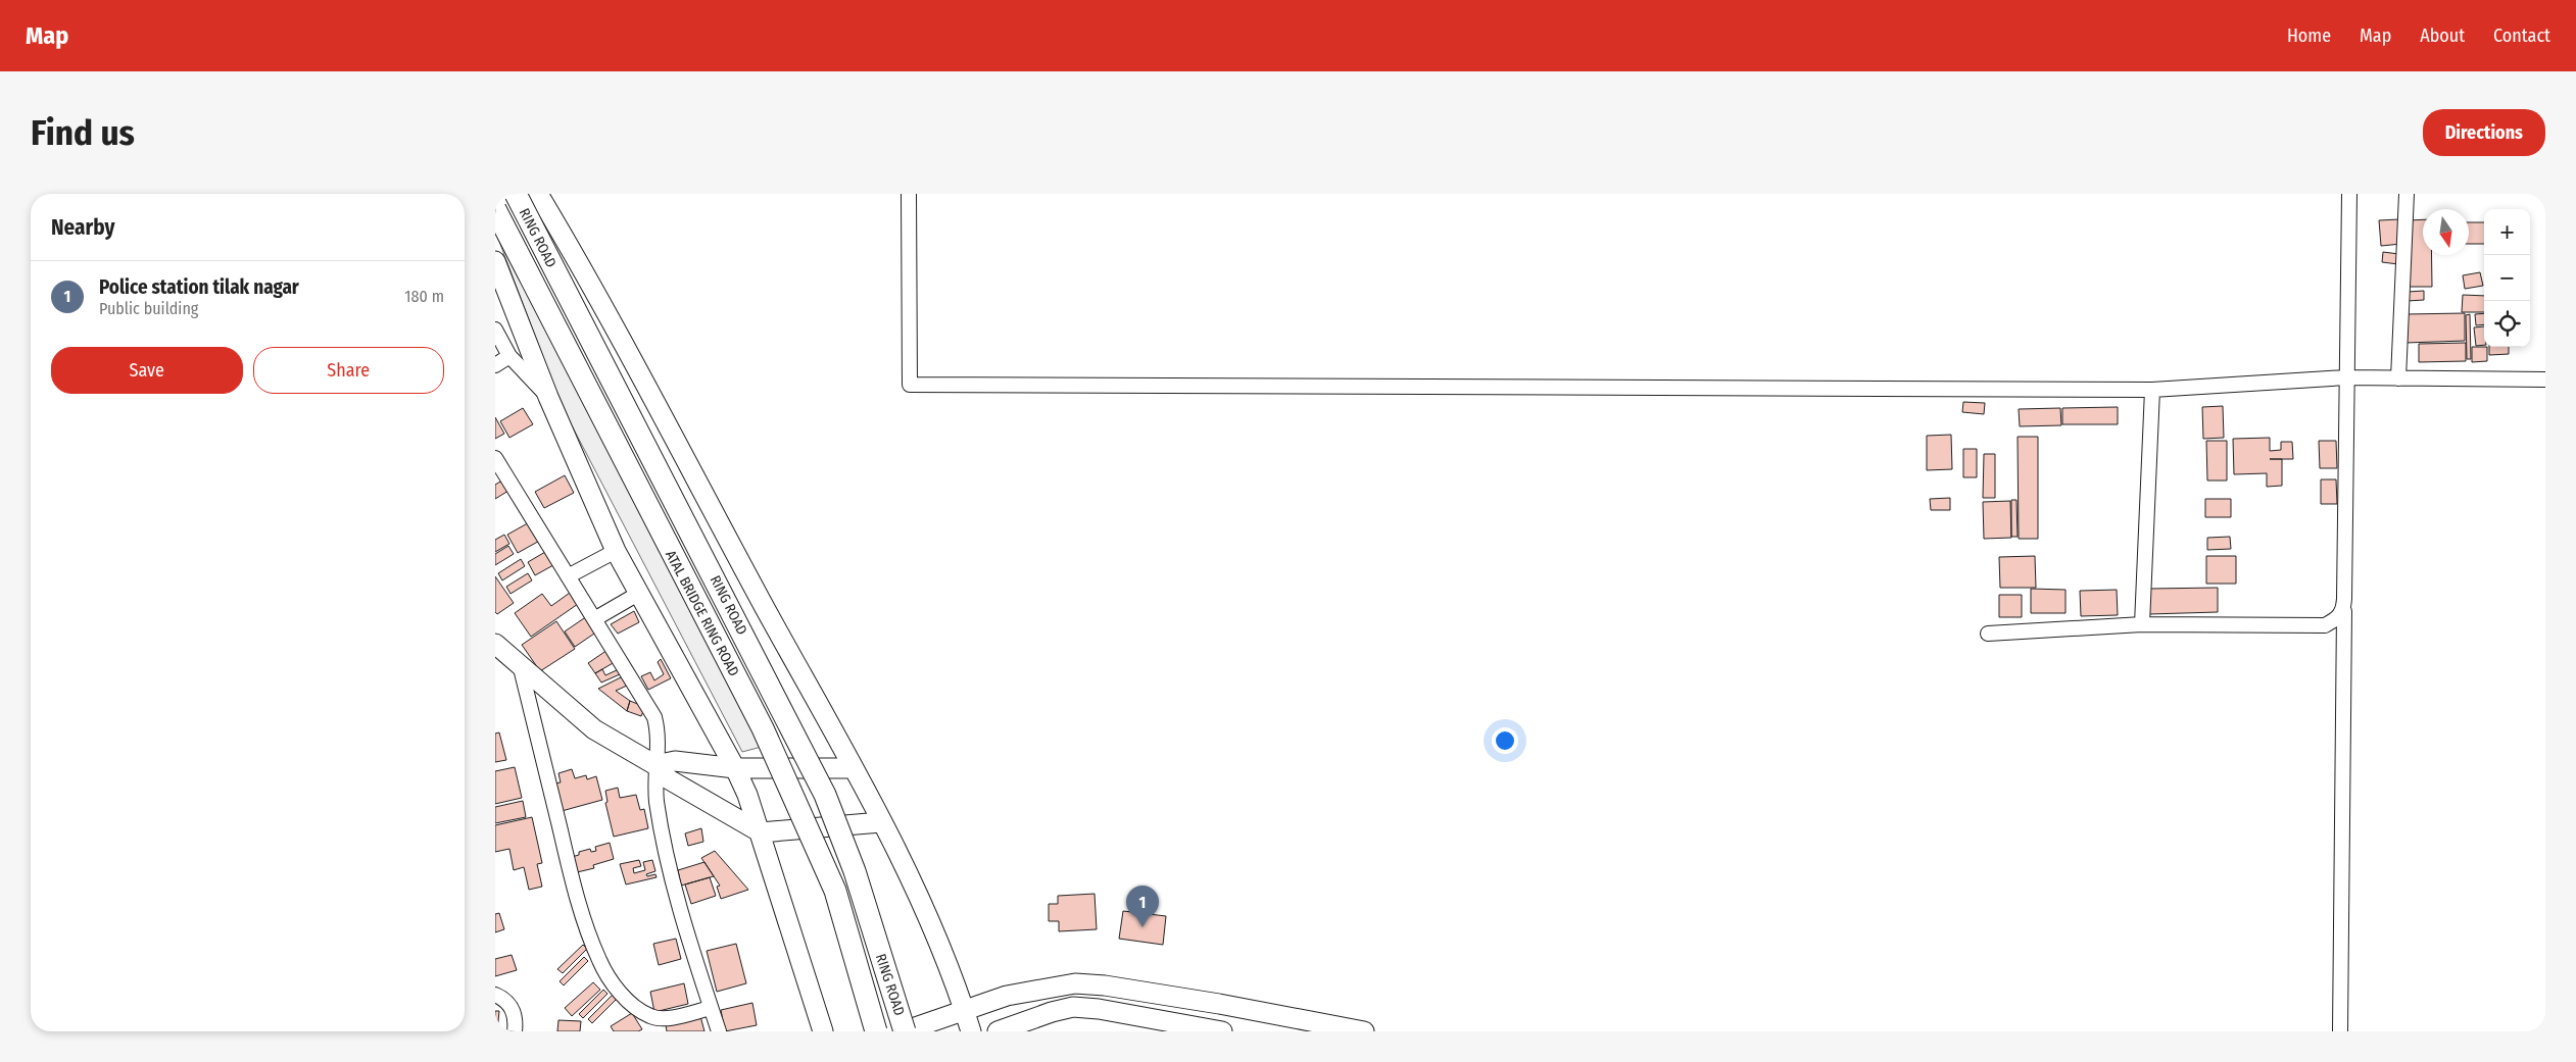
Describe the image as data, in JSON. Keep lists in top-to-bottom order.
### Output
{
  "streets": {
    "main road": ["RING ROAD", "ATAL BRIDGE RING ROAD"]
  },
  "north": "bottom",
  "page": {
    "header": "Map",
    "nav": [
      "Home",
      "Map",
      "About",
      "Contact"
    ],
    "buttons": [
      "Directions",
      ["Save", "Share"]
    ],
    "title": "Find us",
    "heading": "Nearby",
    "map_buttons": ["+", "−"],
    "list": [
      {
        "mark": "1",
        "name": "Police station tilak nagar",
        "note": "Public building",
        "value": "180 m"
      }
    ],
    "pins": "1"
  }
}
